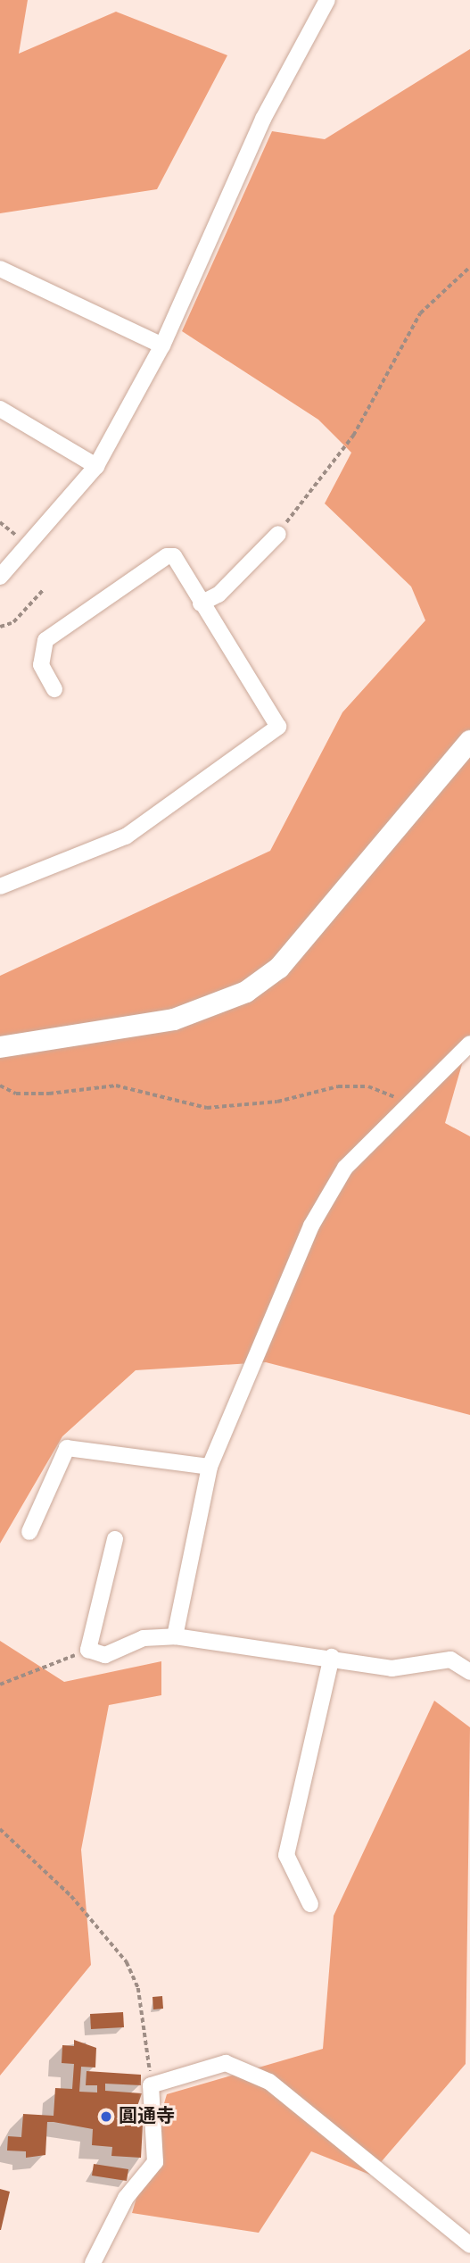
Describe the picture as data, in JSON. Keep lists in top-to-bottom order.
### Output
{
  "places": ["圓通寺"]
}
